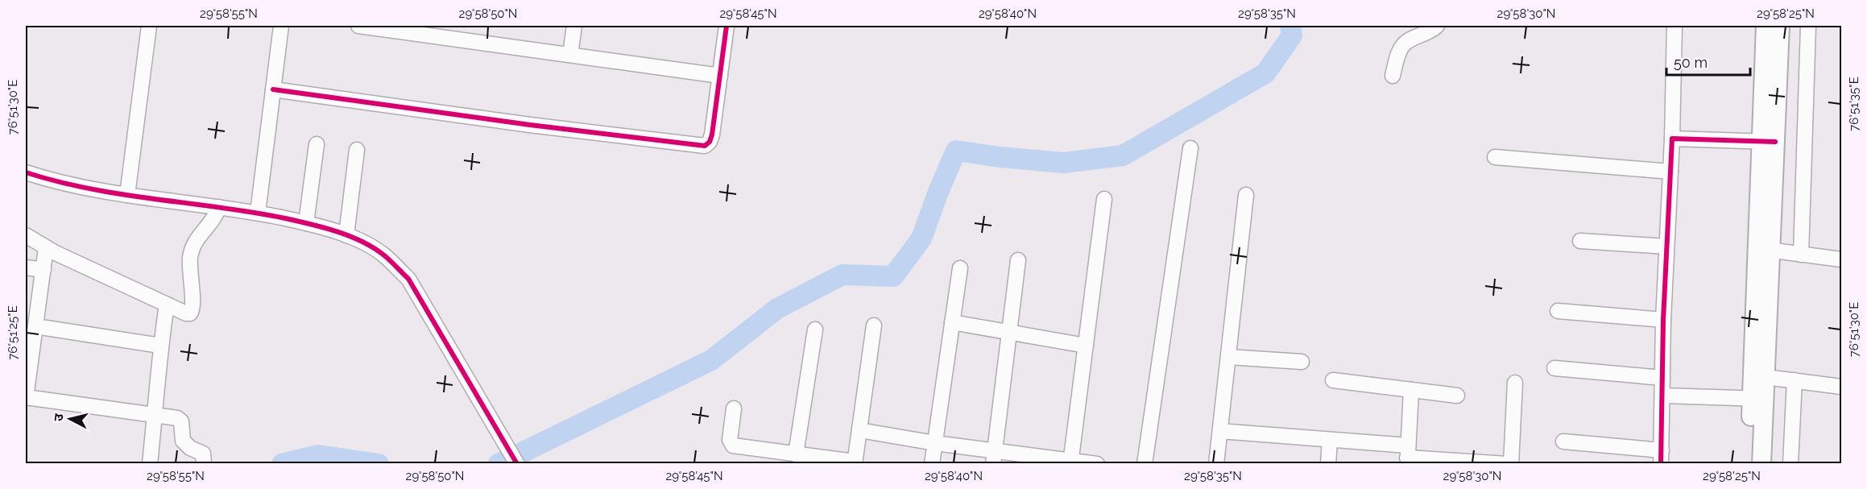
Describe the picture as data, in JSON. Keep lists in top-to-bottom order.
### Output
{
  "scale_bar": "50 m",
  "north": "left",
  "coordinates": [
    "29°58'55\"N",
    "29°58'50\"N",
    "29°58'45\"N",
    "29°58'40\"N",
    "29°58'35\"N",
    "29°58'30\"N",
    "29°58'25\"N",
    "76°51'35\"E",
    "76°51'30\"E",
    "76°51'25\"E"
  ]
}
